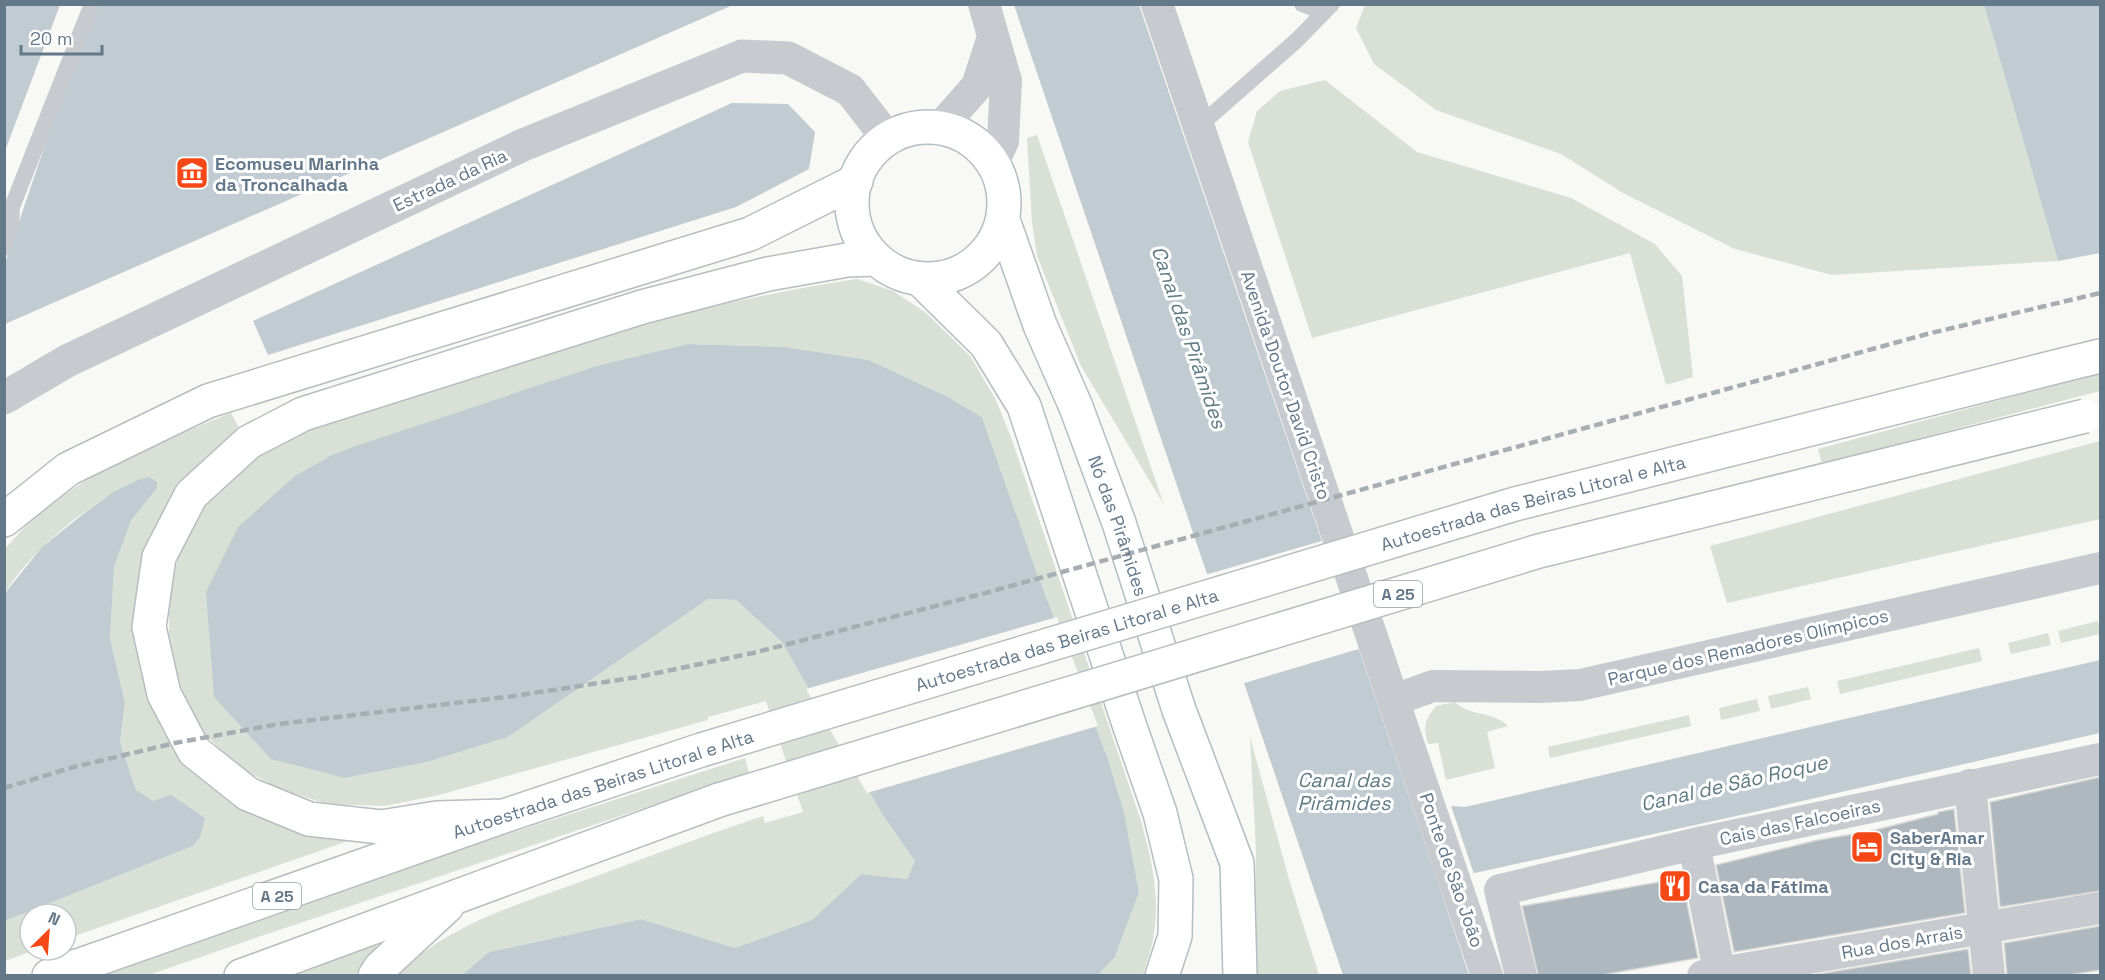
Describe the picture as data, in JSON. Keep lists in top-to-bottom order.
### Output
{
  "streets": {
    "main road": ["Autoestrada das Beiras Litoral e Alta", "Nó das Pirâmides", "A 25"],
    "street": [
      "Estrada da Ria",
      "Avenida Doutor David Cristo",
      "Parque dos Remadores Olímpicos",
      "Cais das Falcoeiras",
      "Ponte de São João",
      "Rua dos Arrais"
    ]
  },
  "crossings": [
    ["Estrada da Ria", "Nó das Pirâmides"],
    ["Avenida Doutor David Cristo", "Parque dos Remadores Olímpicos"],
    ["Avenida Doutor David Cristo", "Ponte de São João"]
  ],
  "water": ["Canal das Pirâmides", "Canal de São Roque"],
  "places": {
    "museum": ["Ecomuseu Marinha da Troncalhada"],
    "hotel": ["SaberAmar City & Ria"],
    "restaurant": ["Casa da Fátima"]
  },
  "scale_bar": "20 m",
  "north": "top right"
}
